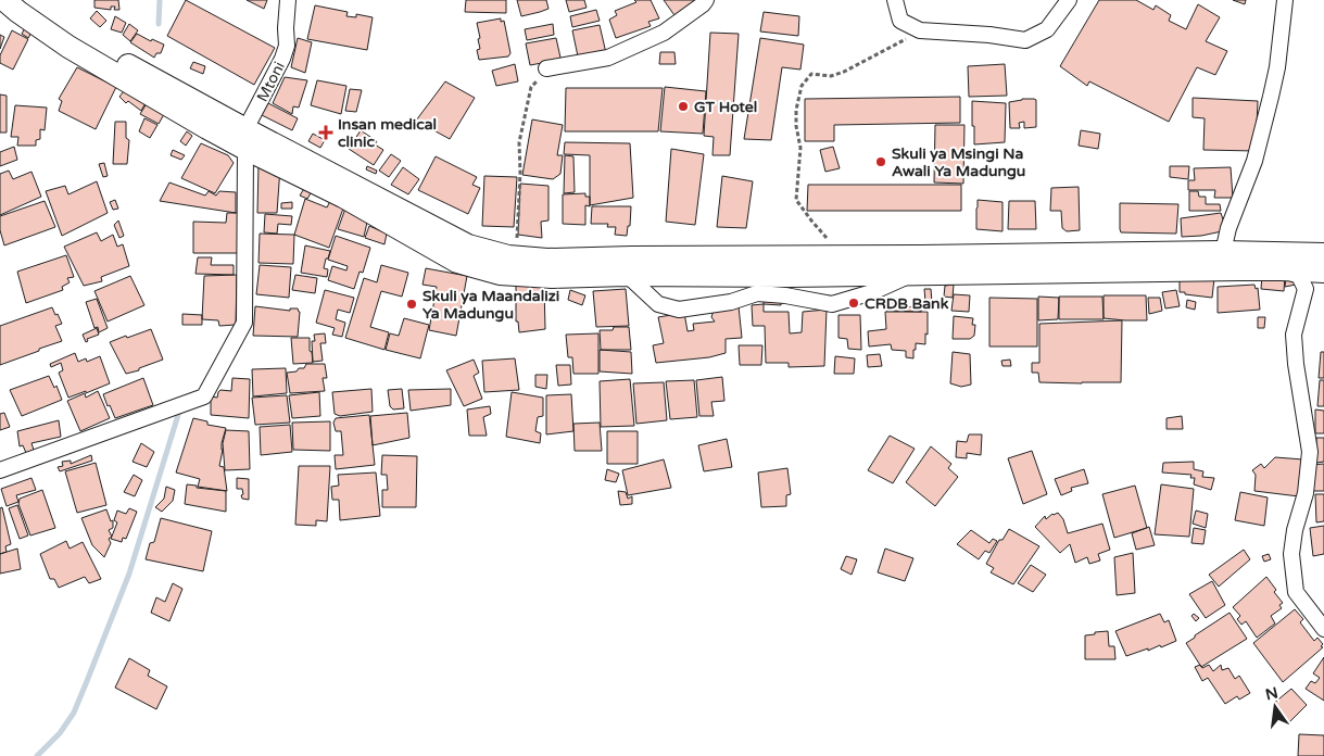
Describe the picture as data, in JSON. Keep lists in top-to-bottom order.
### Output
{
  "streets": {
    "street": ["Mtoni"]
  },
  "places": {
    "other": [
      "GT Hotel",
      "Skuli ya Msingi Na Awali Ya Madungu",
      "CRDB Bank",
      "Skuli ya Maandalizi Ya Madungu"
    ],
    "health": ["Insan medical clinic"]
  },
  "north": "top"
}
